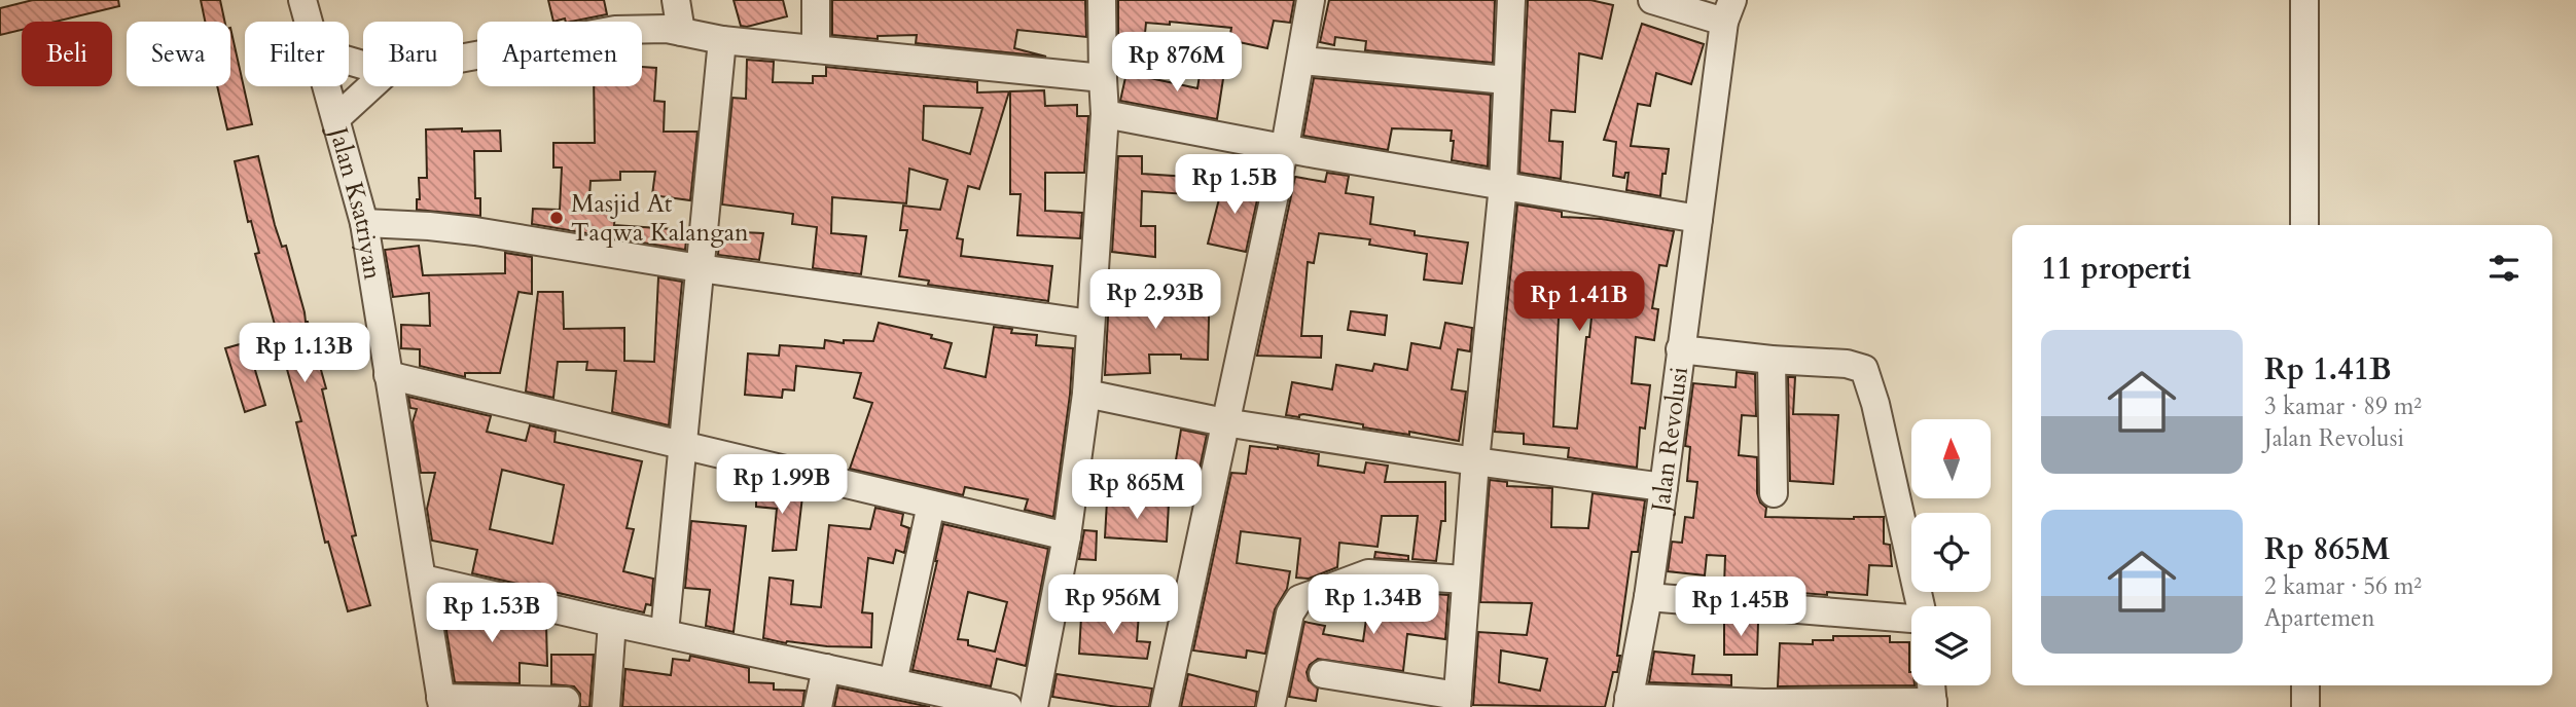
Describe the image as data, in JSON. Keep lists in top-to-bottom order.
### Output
{
  "streets": {
    "street": ["Jalan Ksatriyan", "Jalan Revolusi"]
  },
  "places": ["Masjid At Taqwa Kalangan"],
  "north": "top",
  "page": {
    "chip": [
      "Beli",
      "Sewa",
      "Filter",
      "Baru",
      "Apartemen"
    ],
    "price": [
      "Rp 876M",
      "Rp 1.5B",
      "Rp 2.93B",
      "Rp 1.41B",
      "Rp 1.13B",
      "Rp 1.99B",
      "Rp 865M",
      "Rp 956M",
      "Rp 1.34B",
      "Rp 1.45B",
      "Rp 1.53B"
    ],
    "heading": "11 properti",
    "list": [
      {
        "name": "Rp 1.41B",
        "note": "3 kamar · 89 m² · Jalan Revolusi"
      },
      {
        "name": "Rp 865M",
        "note": "2 kamar · 56 m² · Apartemen"
      }
    ]
  }
}
